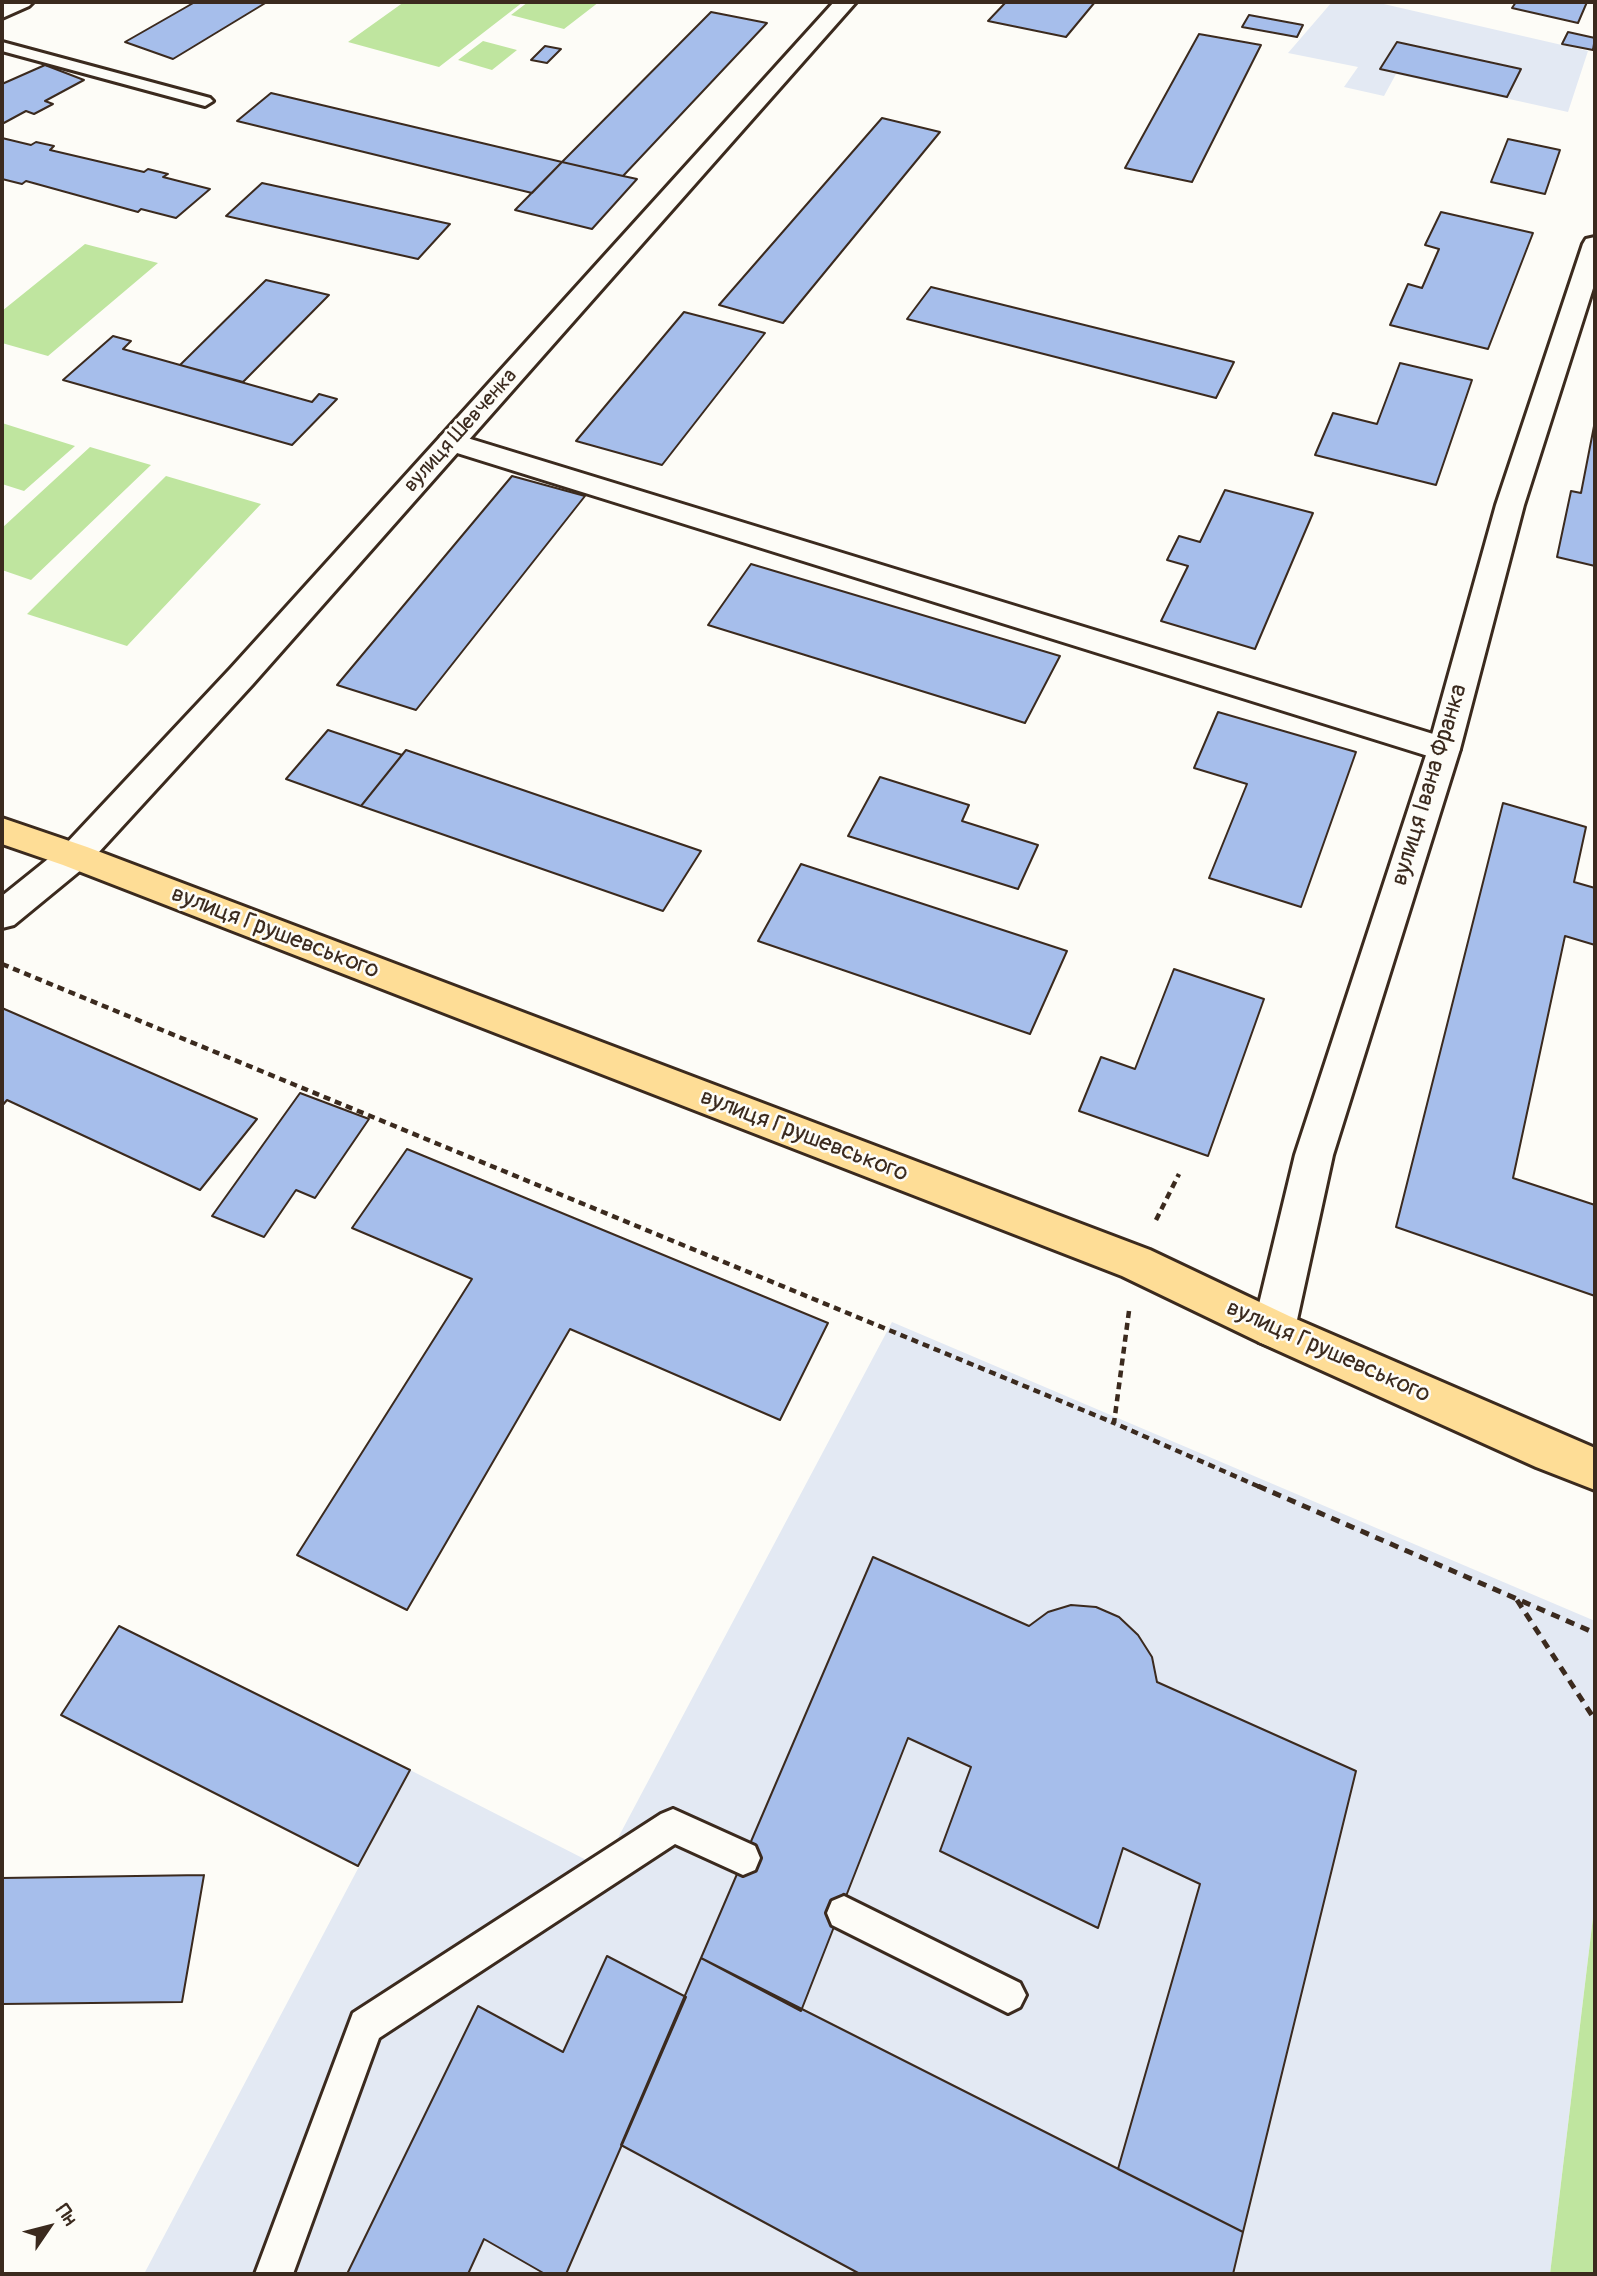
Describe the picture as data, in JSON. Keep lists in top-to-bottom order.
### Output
{
  "streets": {
    "highway": ["вулиця Грушевського"],
    "street": ["вулиця Шевченка", "вулиця Івана Франка"]
  },
  "crossings": [
    ["вулиця Шевченка", "вулиця Грушевського"],
    ["вулиця Івана Франка", "вулиця Грушевського"]
  ],
  "north": "top right"
}
